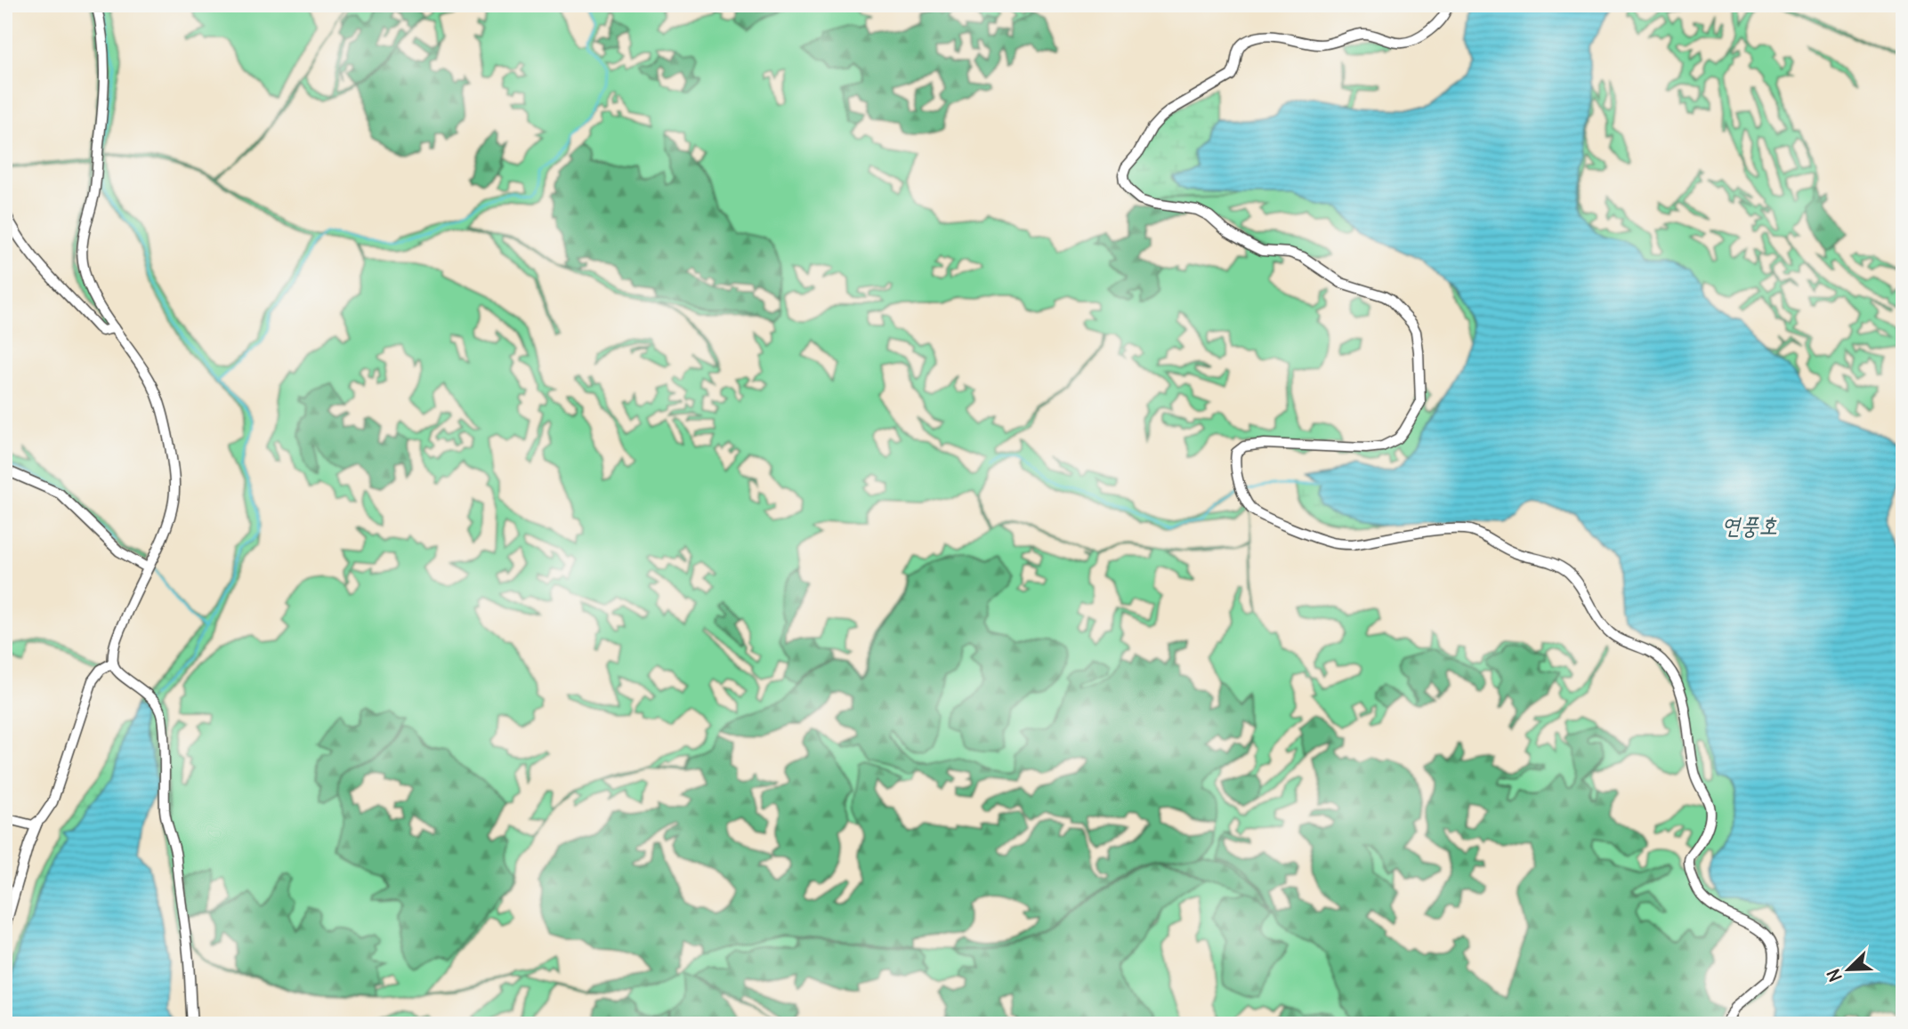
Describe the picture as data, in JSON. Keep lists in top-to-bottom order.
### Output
{
  "water": ["연풍호"],
  "north": "bottom left"
}
